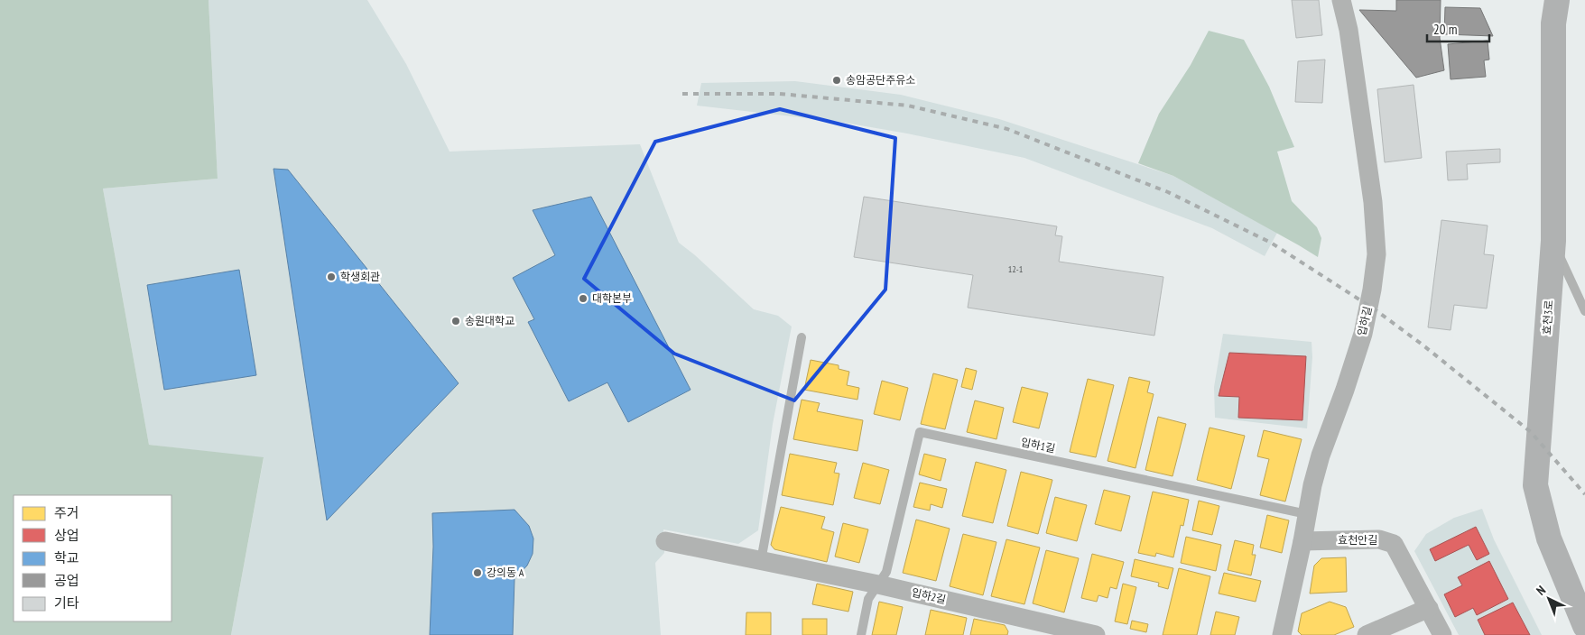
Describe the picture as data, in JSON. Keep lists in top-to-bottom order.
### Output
{
  "streets": {
    "street": [
      "효천3로",
      "입하길",
      "효천안길",
      "입하2길"
    ],
    "lane": ["입하1길"]
  },
  "crossings": [
    ["입하길", "입하1길"],
    ["입하길", "효천안길"],
    ["입하1길", "입하2길"]
  ],
  "places": [
    "송암공단주유소",
    "학생회관",
    "대학본부",
    "송원대학교",
    "강의동 A"
  ],
  "house_numbers": ["12-1"],
  "legend": [
    "주거",
    "상업",
    "학교",
    "공업",
    "기타"
  ],
  "scale_bar": "20 m",
  "north": "top left"
}
